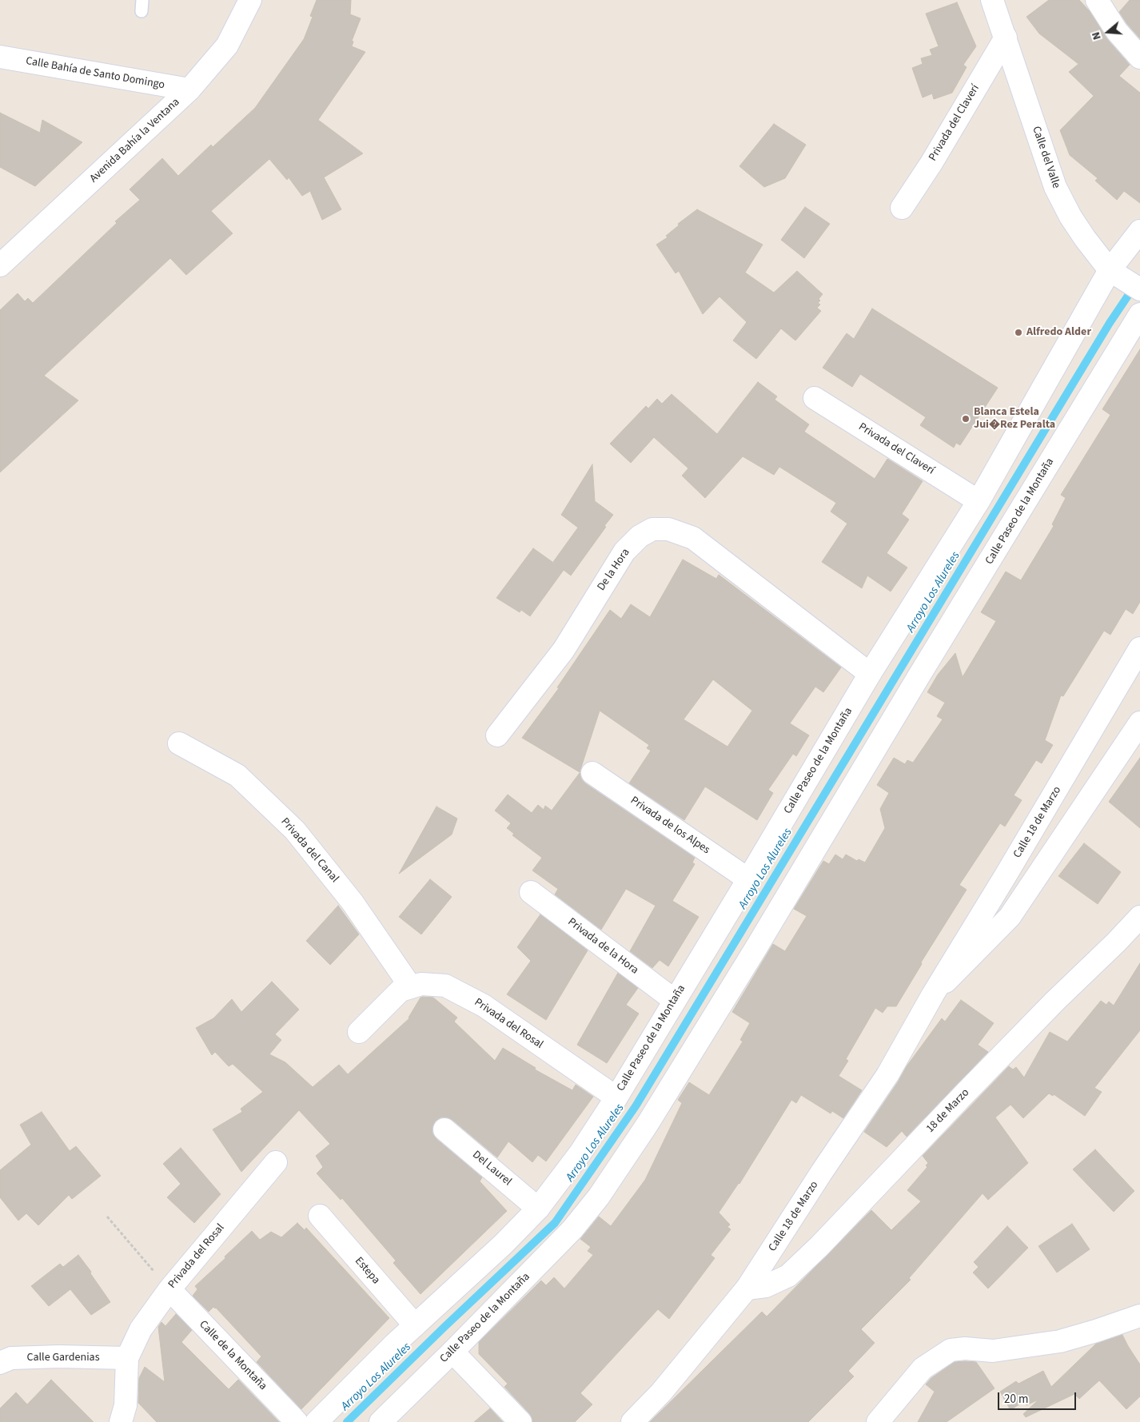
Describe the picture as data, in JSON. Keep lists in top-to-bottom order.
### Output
{
  "streets": {
    "street": [
      "Calle Bahía de Santo Domingo",
      "Privada del Claverí",
      "Avenida Bahía la Ventana",
      "Calle del Valle",
      "Calle Paseo de la Montaña",
      "De la Hora",
      "Calle 18 de Marzo",
      "Privada de los Alpes",
      "Privada del Canal",
      "Privada de la Hora",
      "Privada del Rosal",
      "18 de Marzo",
      "Del Laurel",
      "Estepa",
      "Calle de la Montaña",
      "Calle Gardenias"
    ]
  },
  "crossings": [
    ["Calle Bahía de Santo Domingo", "Avenida Bahía la Ventana"],
    ["Privada del Claverí", "Calle del Valle"],
    ["Privada del Claverí", "Calle Paseo de la Montaña"],
    ["Calle del Valle", "Calle Paseo de la Montaña"],
    ["Calle Paseo de la Montaña", "De la Hora"],
    ["Calle Paseo de la Montaña", "Privada de los Alpes"],
    ["Calle Paseo de la Montaña", "Privada de la Hora"],
    ["Calle Paseo de la Montaña", "Privada del Rosal"],
    ["Calle Paseo de la Montaña", "Del Laurel"],
    ["Calle Paseo de la Montaña", "Estepa"],
    ["Calle 18 de Marzo", "18 de Marzo"],
    ["Privada del Canal", "Privada del Rosal"],
    ["Privada del Rosal", "Calle de la Montaña"],
    ["Privada del Rosal", "Calle Gardenias"]
  ],
  "water": ["Arroyo Los Alureles"],
  "places": ["Alfredo Alder", "Blanca Estela Jui�Rez Peralta"],
  "scale_bar": "20 m",
  "north": "left"
}
